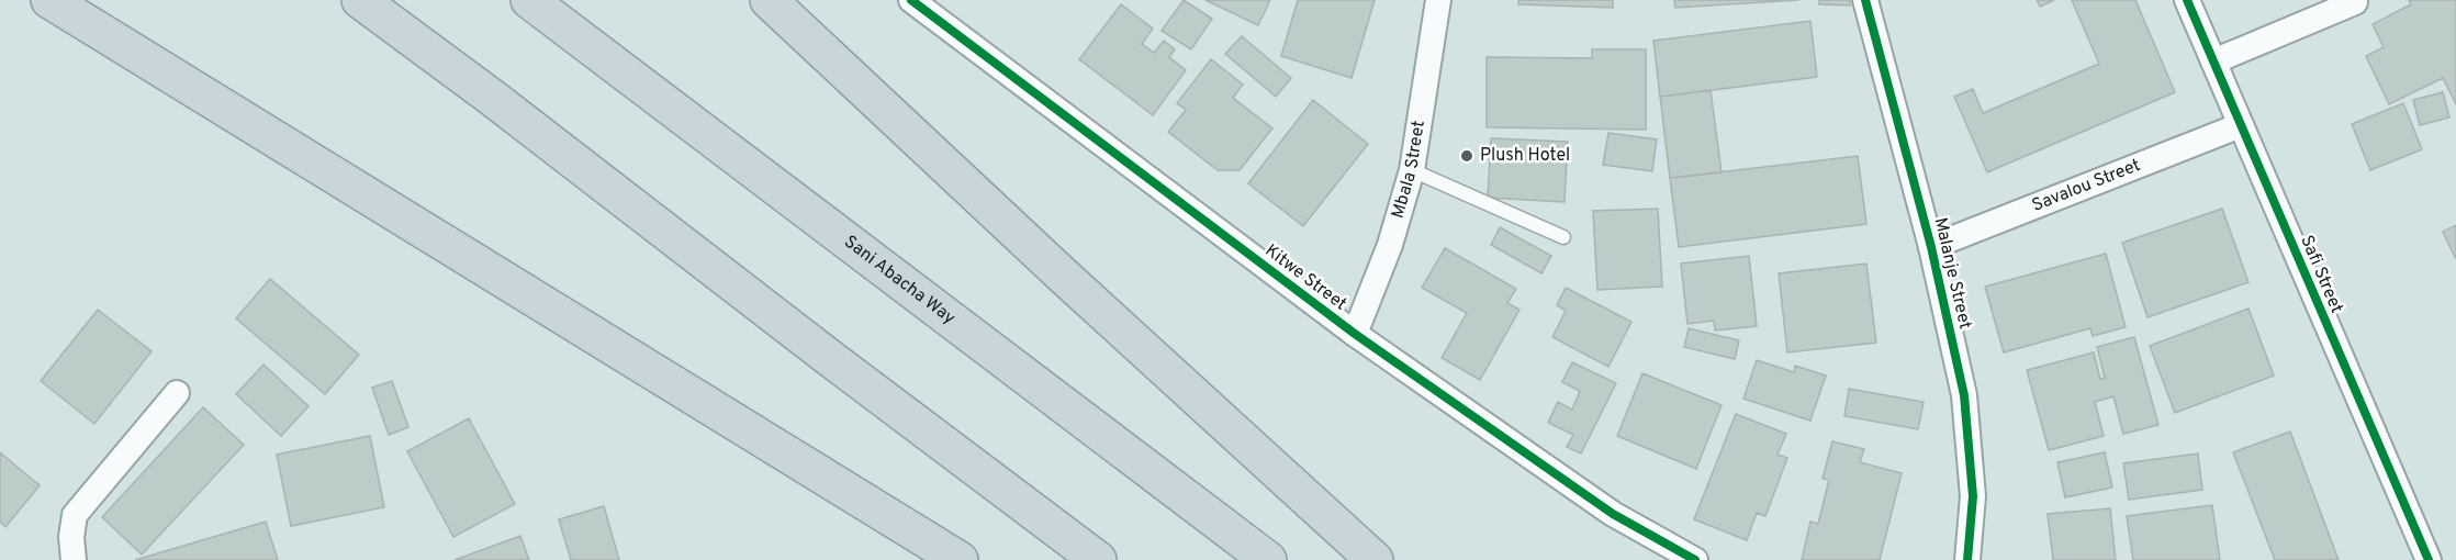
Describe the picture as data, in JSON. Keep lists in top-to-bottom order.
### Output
{
  "streets": {
    "highway": ["Sani Abacha Way"],
    "street": [
      "Mbala Street",
      "Savalou Street",
      "Malanje Street",
      "Safi Street",
      "Kitwe Street"
    ]
  },
  "crossings": [
    ["Mbala Street", "Kitwe Street"],
    ["Savalou Street", "Malanje Street"],
    ["Savalou Street", "Safi Street"]
  ],
  "places": ["Plush Hotel"]
}
